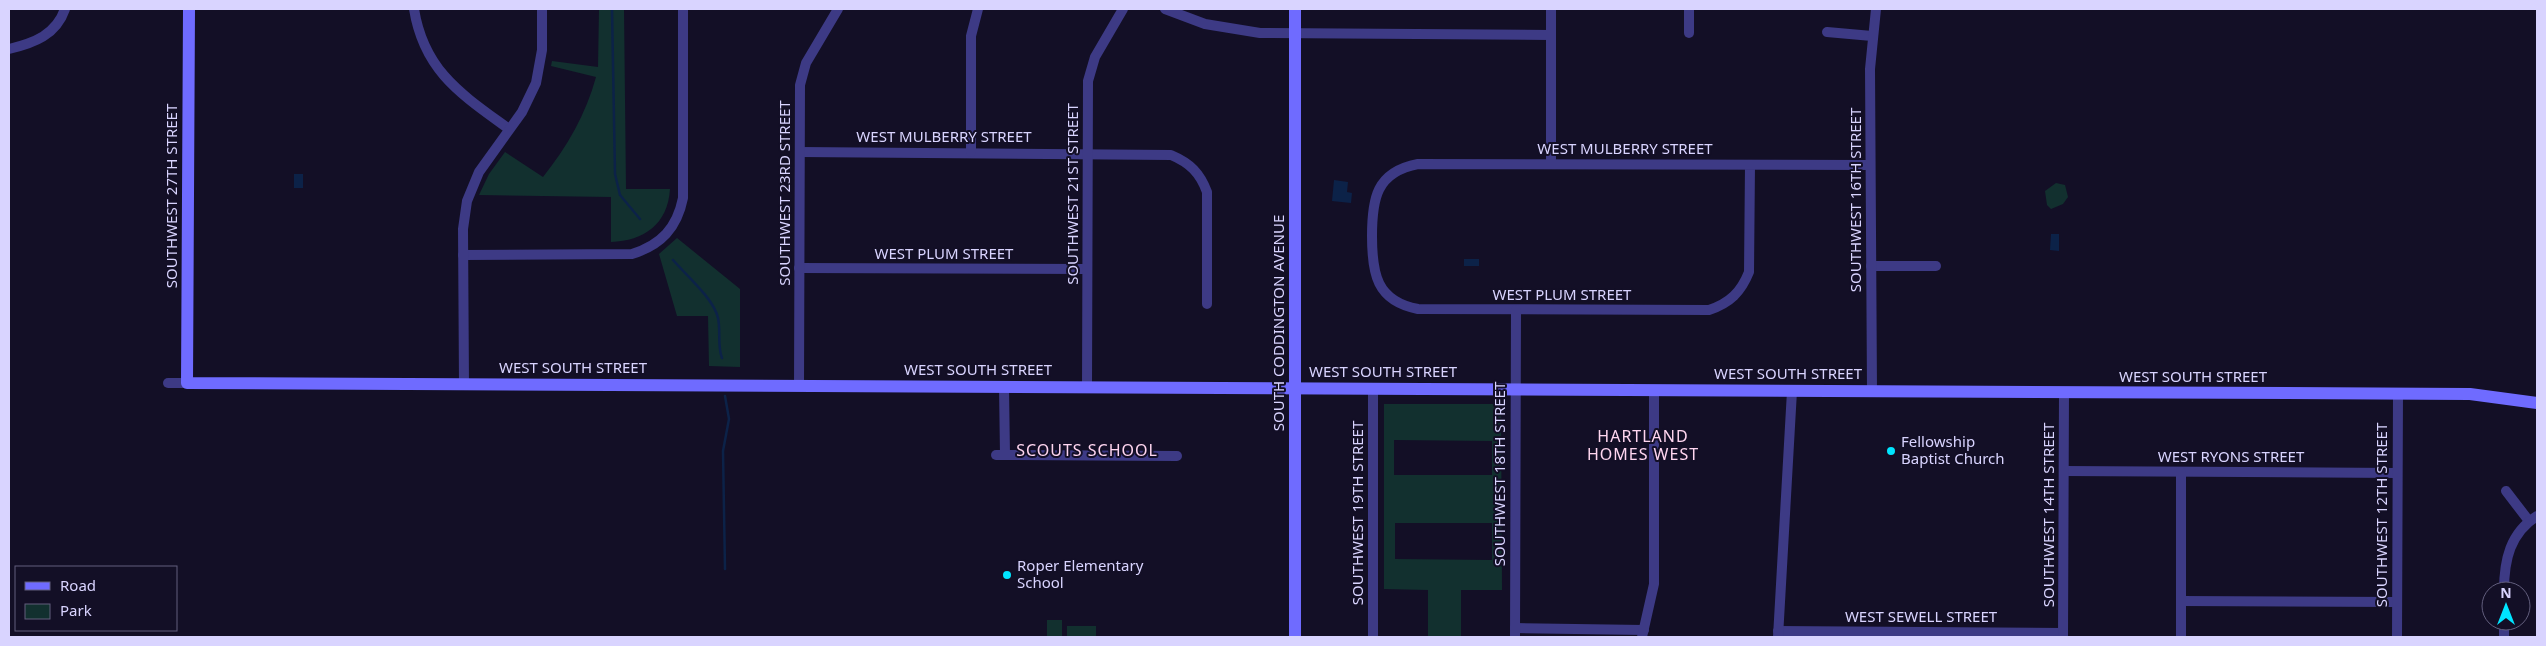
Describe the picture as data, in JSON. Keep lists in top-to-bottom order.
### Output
{
  "streets": {
    "street": [
      "WEST MULBERRY STREET",
      "SOUTHWEST 23RD STREET",
      "SOUTHWEST 21ST STREET",
      "SOUTHWEST 27TH STREET",
      "SOUTHWEST 16TH STREET",
      "WEST PLUM STREET",
      "SOUTH CODDINGTON AVENUE",
      "WEST SOUTH STREET",
      "WEST RYONS STREET",
      "SOUTHWEST 18TH STREET",
      "SOUTHWEST 19TH STREET",
      "SOUTHWEST 14TH STREET",
      "SOUTHWEST 12TH STREET",
      "WEST SEWELL STREET"
    ]
  },
  "crossings": [
    ["WEST MULBERRY STREET", "SOUTHWEST 23RD STREET"],
    ["WEST MULBERRY STREET", "SOUTHWEST 21ST STREET"],
    ["WEST MULBERRY STREET", "SOUTHWEST 16TH STREET"],
    ["WEST MULBERRY STREET", "WEST PLUM STREET"],
    ["SOUTHWEST 23RD STREET", "WEST PLUM STREET"],
    ["SOUTHWEST 23RD STREET", "WEST SOUTH STREET"],
    ["SOUTHWEST 21ST STREET", "WEST PLUM STREET"],
    ["SOUTHWEST 21ST STREET", "WEST SOUTH STREET"],
    ["SOUTHWEST 27TH STREET", "WEST SOUTH STREET"],
    ["SOUTHWEST 16TH STREET", "WEST SOUTH STREET"],
    ["WEST PLUM STREET", "SOUTHWEST 18TH STREET"],
    ["SOUTH CODDINGTON AVENUE", "WEST SOUTH STREET"],
    ["WEST SOUTH STREET", "SOUTHWEST 18TH STREET"],
    ["WEST SOUTH STREET", "SOUTHWEST 19TH STREET"],
    ["WEST SOUTH STREET", "SOUTHWEST 14TH STREET"],
    ["WEST SOUTH STREET", "SOUTHWEST 12TH STREET"],
    ["WEST RYONS STREET", "SOUTHWEST 14TH STREET"],
    ["WEST RYONS STREET", "SOUTHWEST 12TH STREET"],
    ["SOUTHWEST 14TH STREET", "WEST SEWELL STREET"]
  ],
  "districts": ["HARTLAND HOMES WEST", "SCOUTS SCHOOL"],
  "places": ["Fellowship Baptist Church", "Roper Elementary School"],
  "legend": ["Road", "Park"],
  "north": "top"
}
